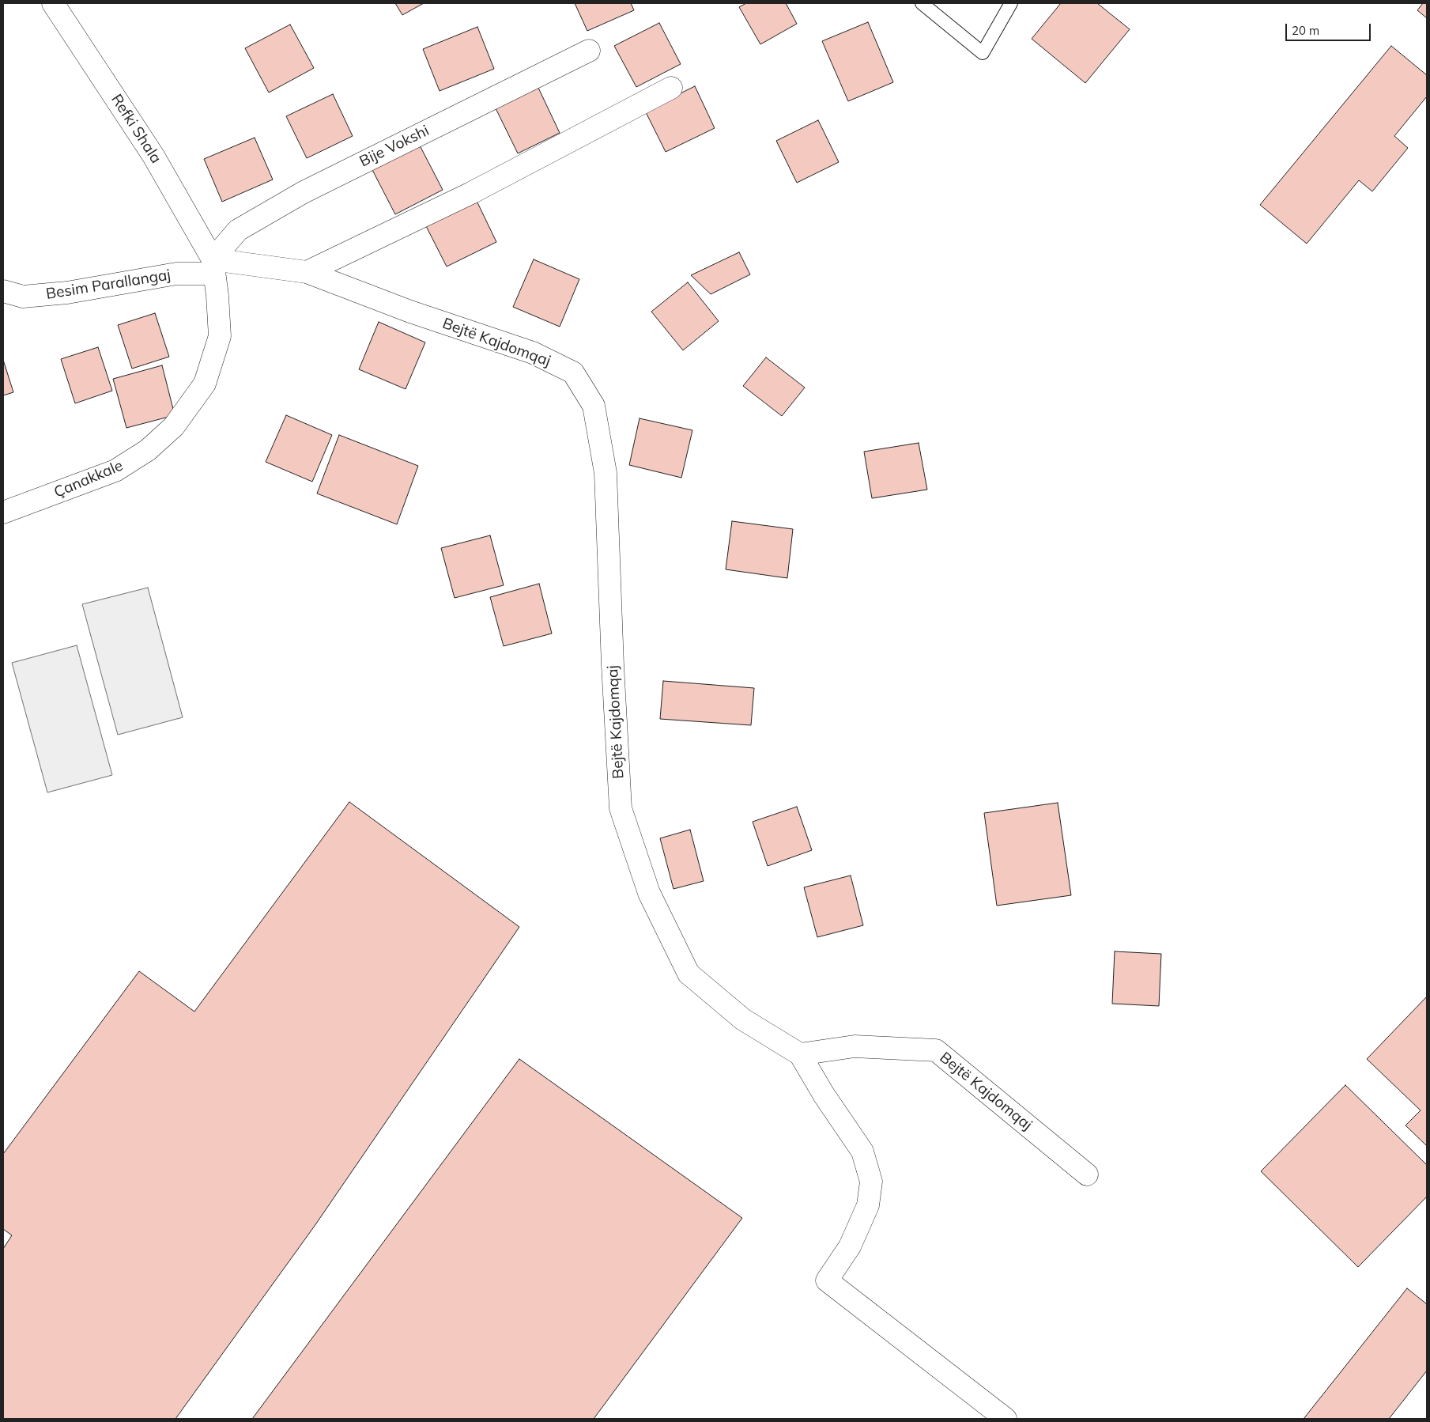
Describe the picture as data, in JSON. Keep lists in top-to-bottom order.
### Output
{
  "streets": {
    "street": [
      "Refki Shala",
      "Bije Vokshi",
      "Besim Parallangaj",
      "Bejtë Kajdomqaj",
      "Çanakkale"
    ]
  },
  "crossings": [
    ["Refki Shala", "Bije Vokshi"],
    ["Refki Shala", "Besim Parallangaj"],
    ["Refki Shala", "Bejtë Kajdomqaj"],
    ["Refki Shala", "Çanakkale"],
    ["Bije Vokshi", "Besim Parallangaj"],
    ["Bije Vokshi", "Bejtë Kajdomqaj"],
    ["Bije Vokshi", "Çanakkale"],
    ["Besim Parallangaj", "Bejtë Kajdomqaj"],
    ["Besim Parallangaj", "Çanakkale"],
    ["Bejtë Kajdomqaj", "Çanakkale"]
  ],
  "scale_bar": "20 m"
}
